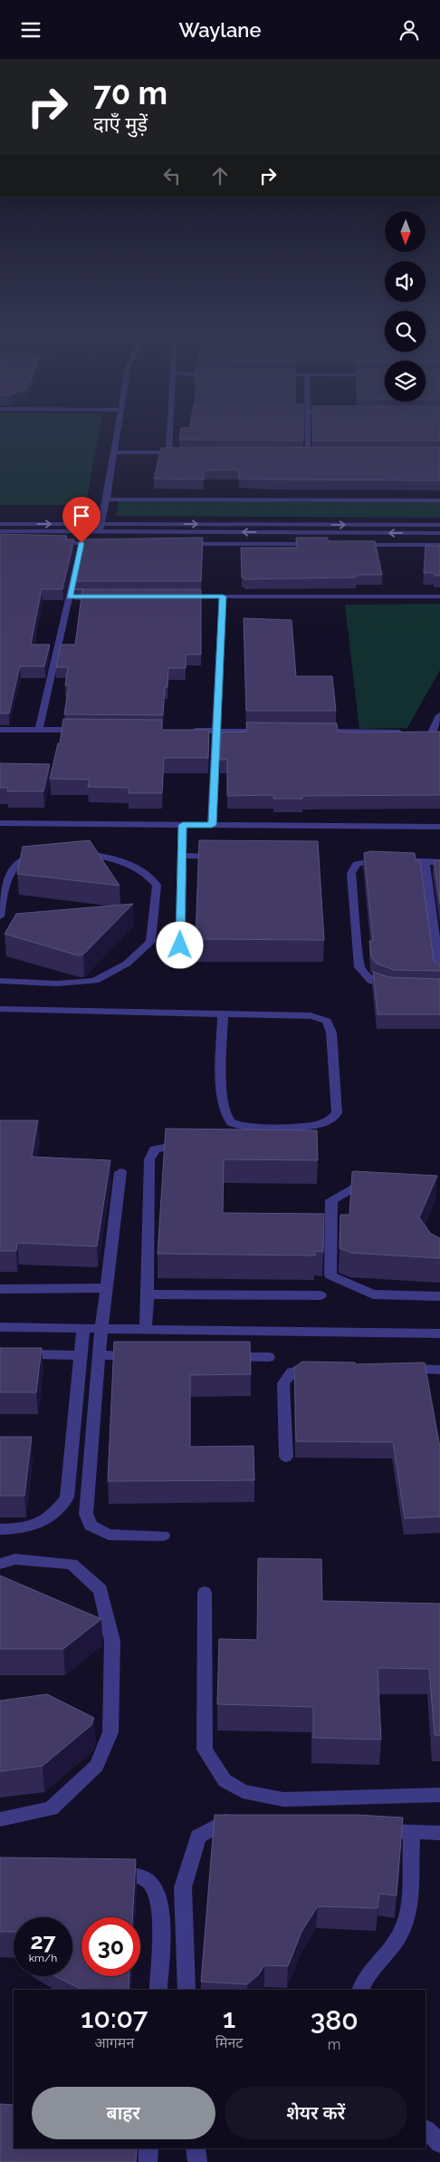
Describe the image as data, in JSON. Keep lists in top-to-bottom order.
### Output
{
  "north": "bottom",
  "page": {
    "header": "Waylane",
    "turn": ["70 m", "दाएँ मुड़ें"],
    "speed": "27 km/h",
    "limit": "30",
    "eta": [
      "10:07",
      "आगमन",
      "1",
      "मिनट",
      "380",
      "m"
    ],
    "buttons": ["बाहर", "शेयर करें"]
  }
}
